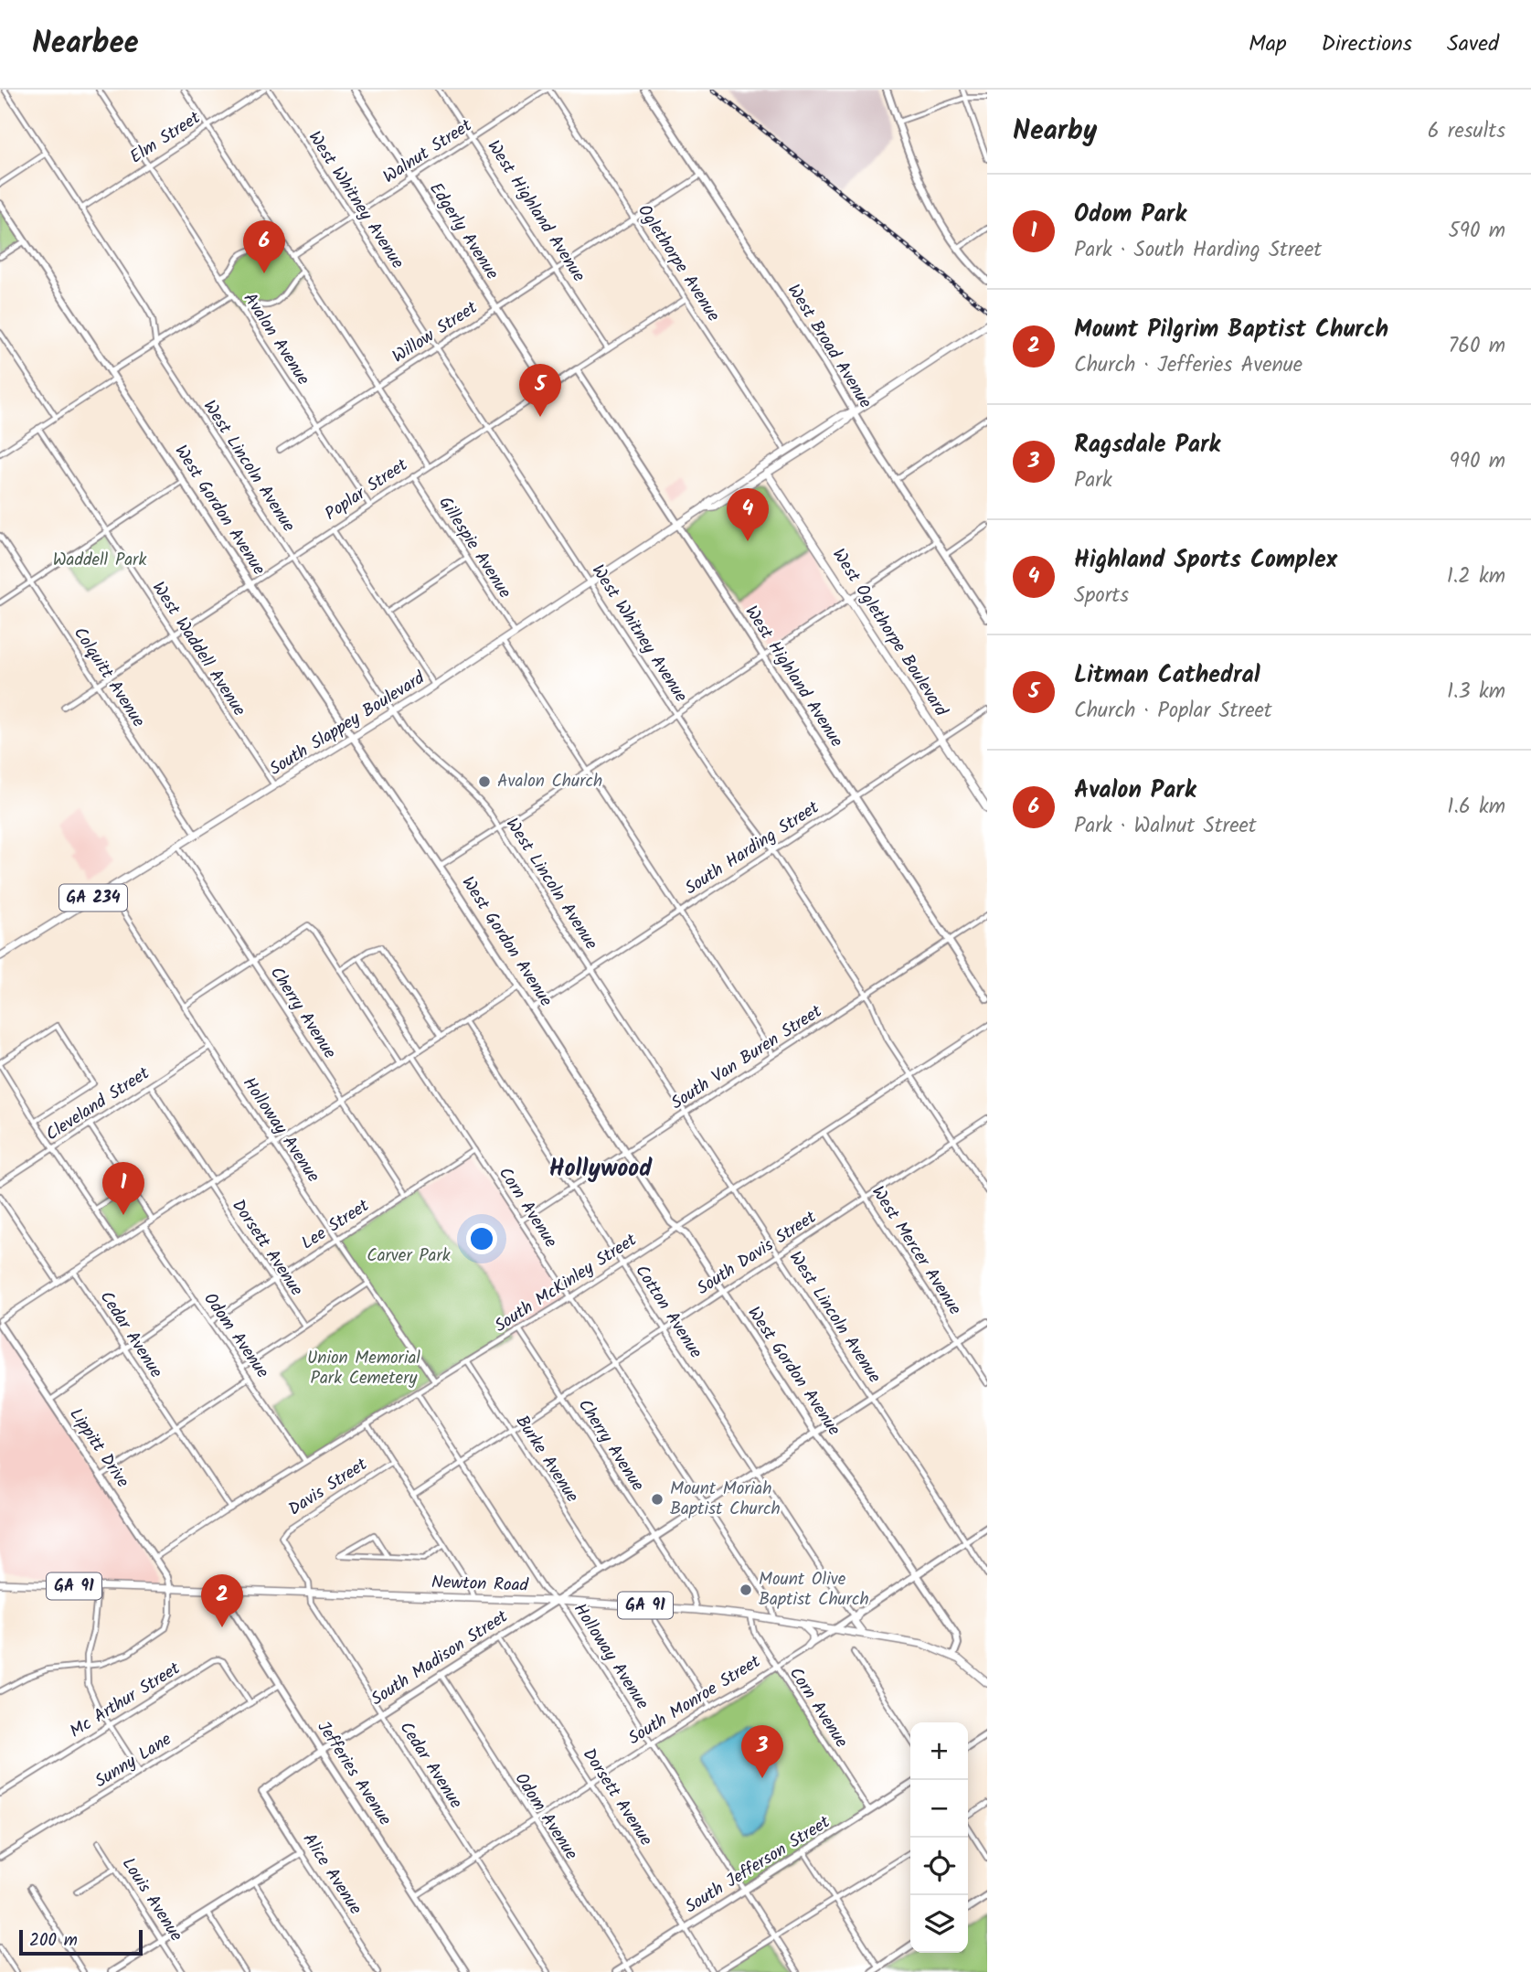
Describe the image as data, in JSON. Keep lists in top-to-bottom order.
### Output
{
  "streets": {
    "main road": [
      "West Oglethorpe Boulevard",
      "South Slappey Boulevard",
      "GA 234",
      "Newton Road",
      "GA 91"
    ],
    "street": [
      "Elm Street",
      "Walnut Street",
      "West Whitney Avenue",
      "West Highland Avenue",
      "Edgerly Avenue",
      "Oglethorpe Avenue",
      "Willow Street",
      "Avalon Avenue",
      "West Broad Avenue",
      "West Lincoln Avenue",
      "Poplar Street",
      "West Gordon Avenue",
      "Gillespie Avenue",
      "West Waddell Avenue",
      "Colquitt Avenue",
      "South Harding Street",
      "Cherry Avenue",
      "South Van Buren Street",
      "Cleveland Street",
      "Holloway Avenue",
      "Corn Avenue",
      "Lee Street",
      "Dorsett Avenue",
      "West Mercer Avenue",
      "South Davis Street",
      "South McKinley Street",
      "Cotton Avenue",
      "Cedar Avenue",
      "Odom Avenue",
      "Lippitt Drive",
      "Burke Avenue",
      "Davis Street",
      "South Madison Street",
      "Mc Arthur Street",
      "South Monroe Street",
      "Sunny Lane",
      "Jefferies Avenue",
      "South Jefferson Street",
      "Alice Avenue",
      "Louis Avenue"
    ]
  },
  "crossings": [
    ["Elm Street", "West Whitney Avenue"],
    ["Elm Street", "Avalon Avenue"],
    ["Elm Street", "West Lincoln Avenue"],
    ["Walnut Street", "West Whitney Avenue"],
    ["Walnut Street", "West Highland Avenue"],
    ["Walnut Street", "Edgerly Avenue"],
    ["Walnut Street", "Oglethorpe Avenue"],
    ["West Whitney Avenue", "Willow Street"],
    ["West Whitney Avenue", "Poplar Street"],
    ["West Whitney Avenue", "South Slappey Boulevard"],
    ["West Whitney Avenue", "South Harding Street"],
    ["West Whitney Avenue", "South Van Buren Street"],
    ["West Whitney Avenue", "South Davis Street"],
    ["West Whitney Avenue", "South McKinley Street"],
    ["West Highland Avenue", "Willow Street"],
    ["West Highland Avenue", "Poplar Street"],
    ["West Highland Avenue", "South Slappey Boulevard"],
    ["West Highland Avenue", "South Harding Street"],
    ["West Highland Avenue", "South Van Buren Street"],
    ["Edgerly Avenue", "Willow Street"],
    ["Edgerly Avenue", "Poplar Street"],
    ["Oglethorpe Avenue", "Willow Street"],
    ["Oglethorpe Avenue", "Poplar Street"],
    ["Oglethorpe Avenue", "South Slappey Boulevard"],
    ["Willow Street", "Avalon Avenue"],
    ["Willow Street", "West Broad Avenue"],
    ["Avalon Avenue", "Poplar Street"],
    ["West Broad Avenue", "South Slappey Boulevard"],
    ["West Lincoln Avenue", "Poplar Street"],
    ["West Lincoln Avenue", "South Slappey Boulevard"],
    ["West Lincoln Avenue", "South Harding Street"],
    ["West Lincoln Avenue", "South Van Buren Street"],
    ["West Lincoln Avenue", "South Davis Street"],
    ["West Lincoln Avenue", "South McKinley Street"],
    ["West Lincoln Avenue", "South Madison Street"],
    ["West Lincoln Avenue", "South Monroe Street"],
    ["Poplar Street", "West Gordon Avenue"],
    ["Poplar Street", "Gillespie Avenue"],
    ["Poplar Street", "West Waddell Avenue"],
    ["Poplar Street", "Colquitt Avenue"],
    ["West Gordon Avenue", "South Slappey Boulevard"],
    ["West Gordon Avenue", "South Harding Street"],
    ["West Gordon Avenue", "South Van Buren Street"],
    ["West Gordon Avenue", "South Davis Street"],
    ["West Gordon Avenue", "South McKinley Street"],
    ["West Gordon Avenue", "Newton Road"],
    ["West Gordon Avenue", "GA 91"],
    ["West Gordon Avenue", "South Madison Street"],
    ["West Gordon Avenue", "South Monroe Street"],
    ["Gillespie Avenue", "South Slappey Boulevard"],
    ["West Oglethorpe Boulevard", "South Slappey Boulevard"],
    ["West Oglethorpe Boulevard", "South Harding Street"],
    ["West Waddell Avenue", "South Slappey Boulevard"],
    ["Colquitt Avenue", "South Slappey Boulevard"],
    ["South Slappey Boulevard", "Cherry Avenue"],
    ["South Slappey Boulevard", "Holloway Avenue"],
    ["Cherry Avenue", "Lee Street"],
    ["Cherry Avenue", "South Davis Street"],
    ["Cherry Avenue", "South McKinley Street"],
    ["Cherry Avenue", "Newton Road"],
    ["Cherry Avenue", "South Madison Street"],
    ["South Van Buren Street", "Corn Avenue"],
    ["South Van Buren Street", "Cotton Avenue"],
    ["Cleveland Street", "Holloway Avenue"],
    ["Cleveland Street", "Dorsett Avenue"],
    ["Holloway Avenue", "Lee Street"],
    ["Holloway Avenue", "South Davis Street"],
    ["Holloway Avenue", "South McKinley Street"],
    ["Holloway Avenue", "Newton Road"],
    ["Holloway Avenue", "South Madison Street"],
    ["Holloway Avenue", "South Monroe Street"],
    ["Holloway Avenue", "South Jefferson Street"],
    ["Corn Avenue", "Lee Street"],
    ["Corn Avenue", "South Davis Street"],
    ["Corn Avenue", "South McKinley Street"],
    ["Corn Avenue", "Newton Road"],
    ["Corn Avenue", "South Madison Street"],
    ["Corn Avenue", "South Monroe Street"],
    ["Corn Avenue", "South Jefferson Street"],
    ["Lee Street", "Dorsett Avenue"],
    ["Lee Street", "Odom Avenue"],
    ["Dorsett Avenue", "South Madison Street"],
    ["Dorsett Avenue", "South Monroe Street"],
    ["Dorsett Avenue", "South Jefferson Street"],
    ["West Mercer Avenue", "South Davis Street"],
    ["West Mercer Avenue", "South McKinley Street"],
    ["West Mercer Avenue", "South Madison Street"],
    ["South Davis Street", "Cotton Avenue"],
    ["South Davis Street", "Burke Avenue"],
    ["South McKinley Street", "Cotton Avenue"],
    ["South McKinley Street", "Cedar Avenue"],
    ["South McKinley Street", "Odom Avenue"],
    ["South McKinley Street", "Lippitt Drive"],
    ["South McKinley Street", "Burke Avenue"],
    ["Cotton Avenue", "South Madison Street"],
    ["Cotton Avenue", "South Monroe Street"],
    ["Cedar Avenue", "Davis Street"],
    ["Cedar Avenue", "Newton Road"],
    ["Cedar Avenue", "South Madison Street"],
    ["Cedar Avenue", "South Monroe Street"],
    ["Odom Avenue", "South Madison Street"],
    ["Odom Avenue", "South Monroe Street"],
    ["Odom Avenue", "South Jefferson Street"],
    ["Lippitt Drive", "Newton Road"],
    ["Burke Avenue", "South Madison Street"],
    ["Newton Road", "GA 91"],
    ["Newton Road", "South Madison Street"],
    ["Newton Road", "South Monroe Street"],
    ["Newton Road", "Jefferies Avenue"],
    ["South Madison Street", "Jefferies Avenue"],
    ["South Madison Street", "Alice Avenue"],
    ["Mc Arthur Street", "Sunny Lane"],
    ["South Monroe Street", "Jefferies Avenue"],
    ["Sunny Lane", "Jefferies Avenue"]
  ],
  "districts": ["Hollywood"],
  "parks": ["Waddell Park", "Carver Park", "Union Memorial Park Cemetery"],
  "places": ["Avalon Church", "Mount Moriah Baptist Church", "Mount Olive Baptist Church"],
  "scale_bar": "200 m",
  "page": {
    "header": "Nearbee",
    "nav": ["Map", "Directions", "Saved"],
    "heading": ["Nearby", "6 results"],
    "list": [
      {
        "mark": "1",
        "name": "Odom Park",
        "note": "Park · South Harding Street",
        "value": "590 m"
      },
      {
        "mark": "2",
        "name": "Mount Pilgrim Baptist Church",
        "note": "Church · Jefferies Avenue",
        "value": "760 m"
      },
      {
        "mark": "3",
        "name": "Ragsdale Park",
        "note": "Park",
        "value": "990 m"
      },
      {
        "mark": "4",
        "name": "Highland Sports Complex",
        "note": "Sports",
        "value": "1.2 km"
      },
      {
        "mark": "5",
        "name": "Litman Cathedral",
        "note": "Church · Poplar Street",
        "value": "1.3 km"
      },
      {
        "mark": "6",
        "name": "Avalon Park",
        "note": "Park · Walnut Street",
        "value": "1.6 km"
      }
    ],
    "pins": [
      "6",
      "5",
      "4",
      "1",
      "2",
      "3"
    ],
    "map_buttons": ["+", "−"],
    "scale": "200 m"
  }
}
